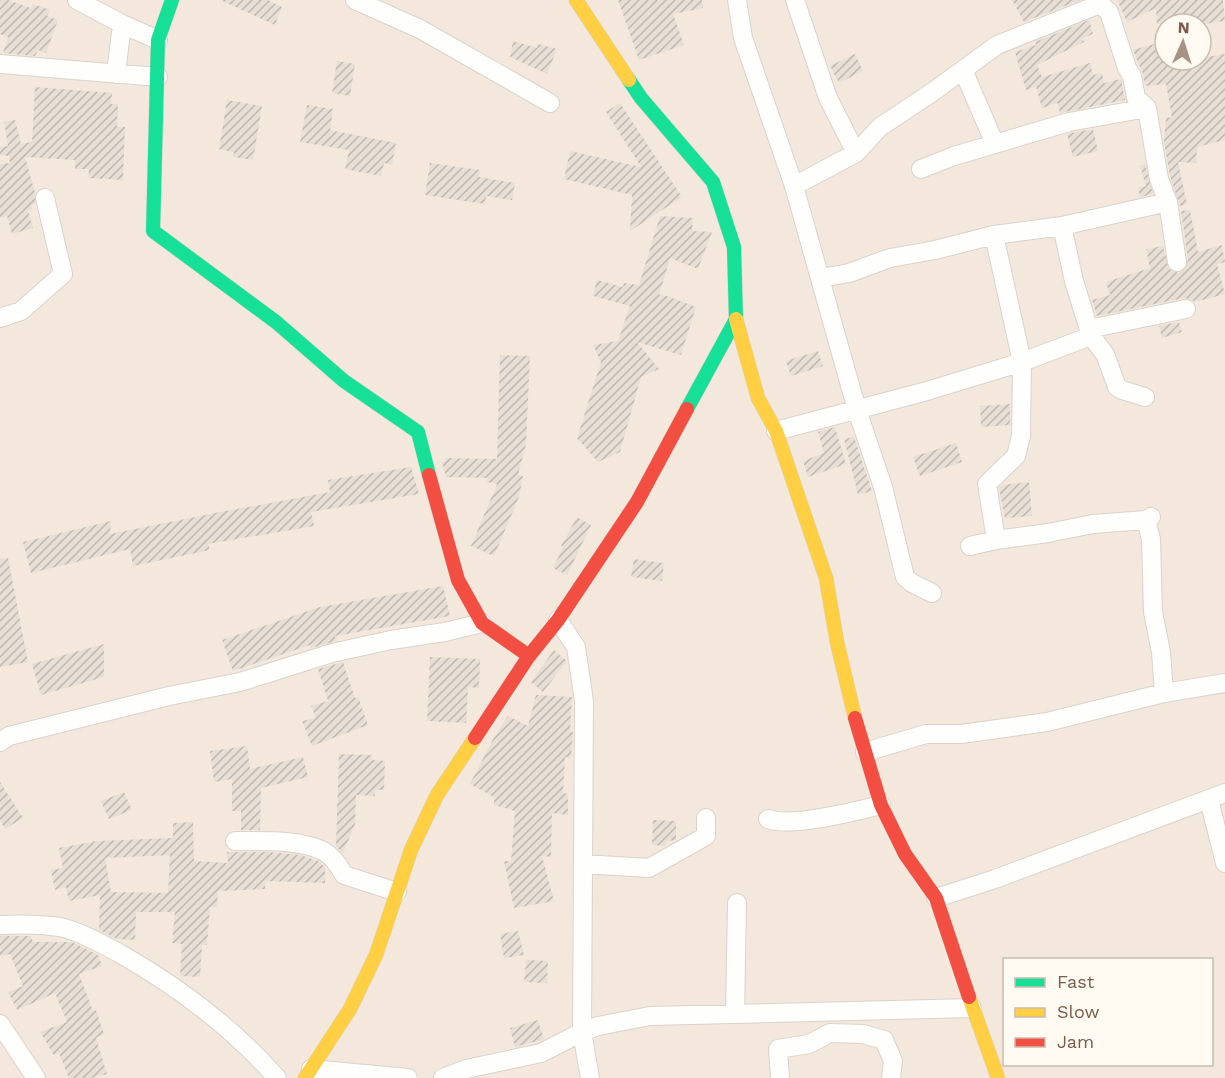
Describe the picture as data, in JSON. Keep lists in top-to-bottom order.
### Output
{
  "legend": ["Fast", "Slow", "Jam"],
  "north": "top"
}
